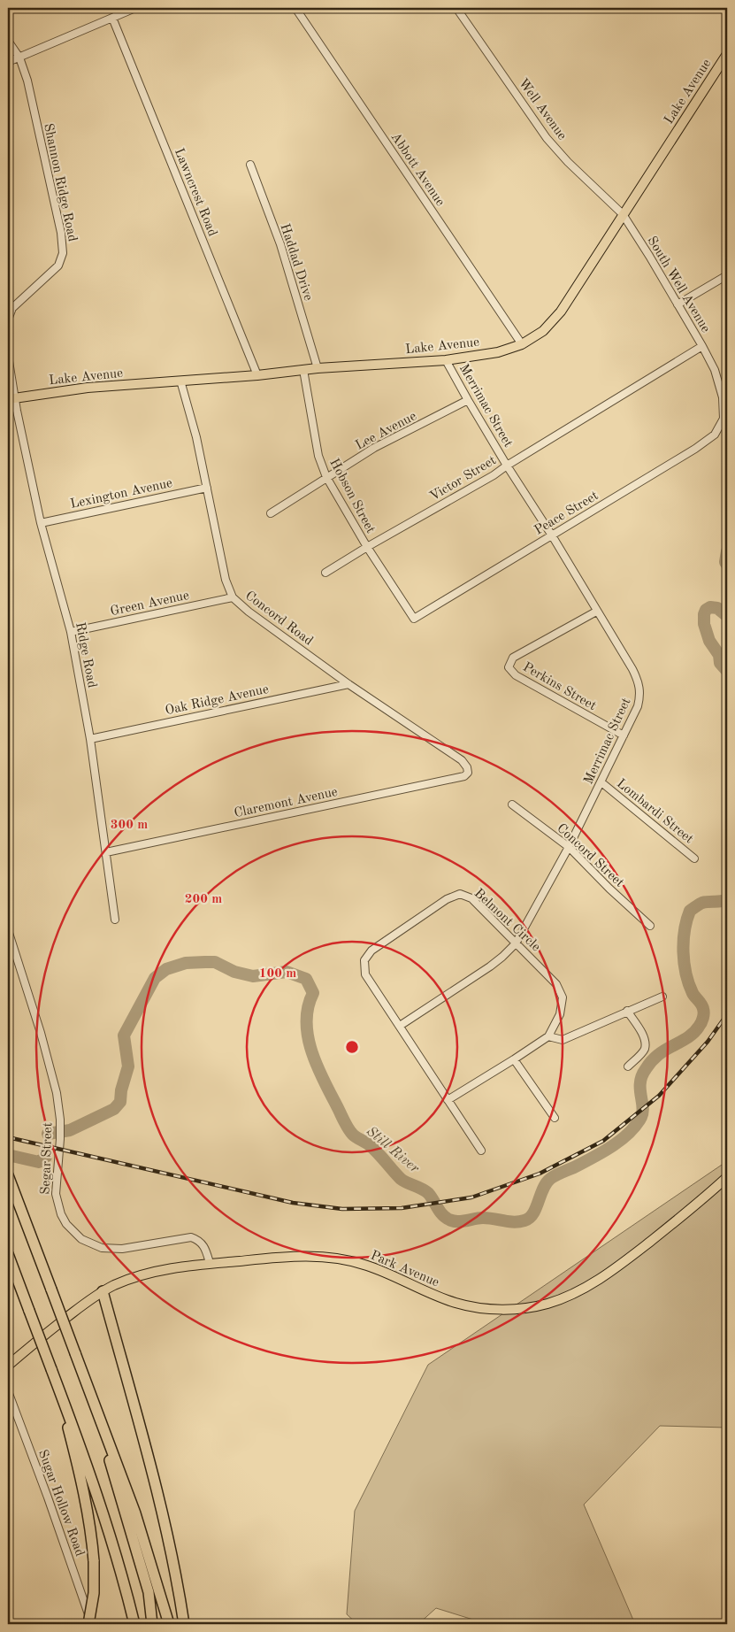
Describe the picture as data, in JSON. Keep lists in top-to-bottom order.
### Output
{
  "streets": {
    "main road": ["Lake Avenue", "Park Avenue"],
    "street": [
      "Well Avenue",
      "Abbott Avenue",
      "Shannon Ridge Road",
      "Lawncrest Road",
      "Haddad Drive",
      "South Well Avenue",
      "Merrimac Street",
      "Lee Avenue",
      "Victor Street",
      "Lexington Avenue",
      "Hobson Street",
      "Peace Street",
      "Green Avenue",
      "Concord Road",
      "Ridge Road",
      "Perkins Street",
      "Oak Ridge Avenue",
      "Claremont Avenue",
      "Lombardi Street",
      "Concord Street",
      "Belmont Circle",
      "Segar Street",
      "Sugar Hollow Road"
    ]
  },
  "crossings": [
    ["Lake Avenue", "Well Avenue"],
    ["Lake Avenue", "Abbott Avenue"],
    ["Lake Avenue", "Lawncrest Road"],
    ["Lake Avenue", "Haddad Drive"],
    ["Lake Avenue", "South Well Avenue"],
    ["Lake Avenue", "Merrimac Street"],
    ["Lake Avenue", "Hobson Street"],
    ["Lake Avenue", "Concord Road"],
    ["Lake Avenue", "Ridge Road"],
    ["Well Avenue", "South Well Avenue"],
    ["South Well Avenue", "Victor Street"],
    ["South Well Avenue", "Peace Street"],
    ["Merrimac Street", "Lee Avenue"],
    ["Merrimac Street", "Victor Street"],
    ["Merrimac Street", "Peace Street"],
    ["Merrimac Street", "Perkins Street"],
    ["Merrimac Street", "Lombardi Street"],
    ["Merrimac Street", "Concord Street"],
    ["Merrimac Street", "Belmont Circle"],
    ["Lee Avenue", "Hobson Street"],
    ["Victor Street", "Hobson Street"],
    ["Lexington Avenue", "Concord Road"],
    ["Lexington Avenue", "Ridge Road"],
    ["Hobson Street", "Peace Street"],
    ["Green Avenue", "Concord Road"],
    ["Green Avenue", "Ridge Road"],
    ["Concord Road", "Oak Ridge Avenue"],
    ["Concord Road", "Claremont Avenue"],
    ["Ridge Road", "Oak Ridge Avenue"],
    ["Ridge Road", "Claremont Avenue"],
    ["Segar Street", "Park Avenue"]
  ],
  "water": ["Still River"],
  "rings": ["300 m", "200 m", "100 m"]
}
